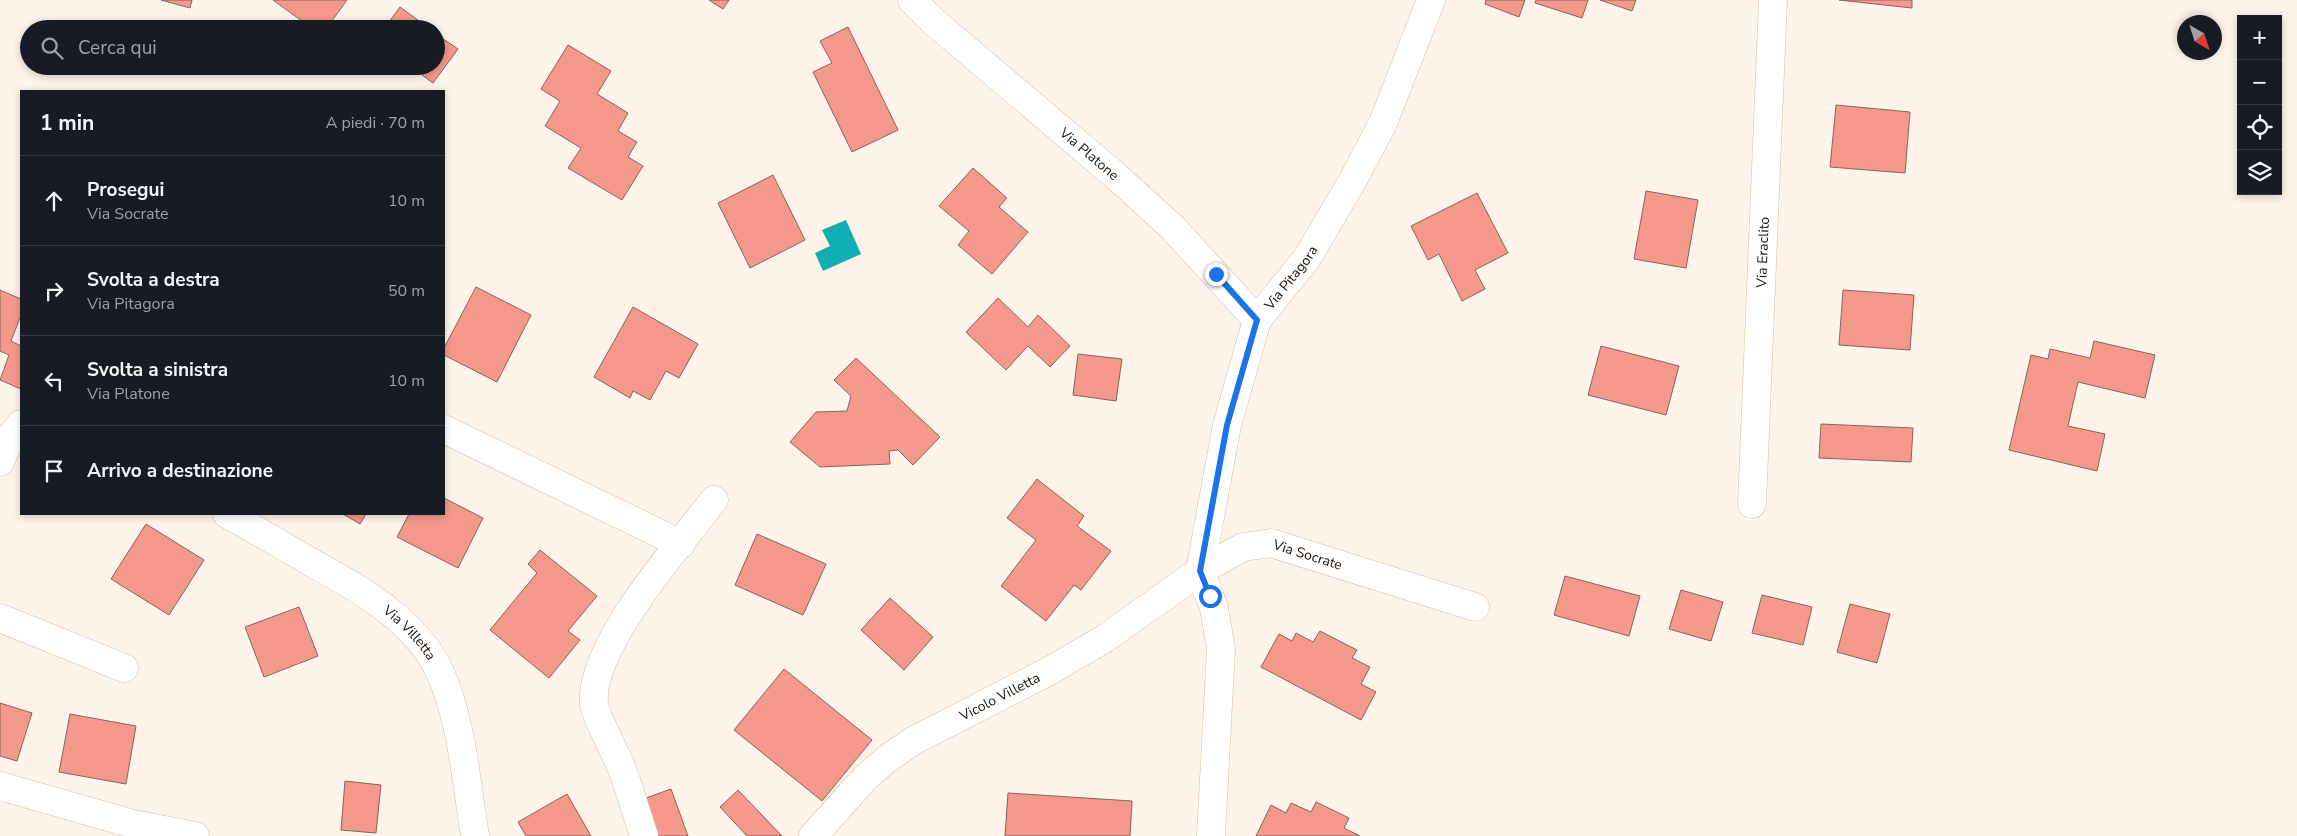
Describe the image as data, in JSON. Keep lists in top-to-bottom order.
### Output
{
  "streets": {
    "street": [
      "Via Platone",
      "Via Eraclito",
      "Via Pitagora",
      "Via Socrate",
      "Via Villetta",
      "Vicolo Villetta"
    ]
  },
  "crossings": [
    ["Via Platone", "Via Pitagora"],
    ["Via Pitagora", "Via Socrate"],
    ["Via Pitagora", "Vicolo Villetta"],
    ["Via Socrate", "Vicolo Villetta"]
  ],
  "north": "bottom right",
  "page": {
    "map_buttons": ["+", "−"],
    "search": "Cerca qui",
    "heading": ["1 min", "A piedi · 70 m"],
    "list": [
      ["Prosegui", "Via Socrate", "10 m"],
      ["Svolta a destra", "Via Pitagora", "50 m"],
      ["Svolta a sinistra", "Via Platone", "10 m"],
      "Arrivo a destinazione"
    ]
  }
}
